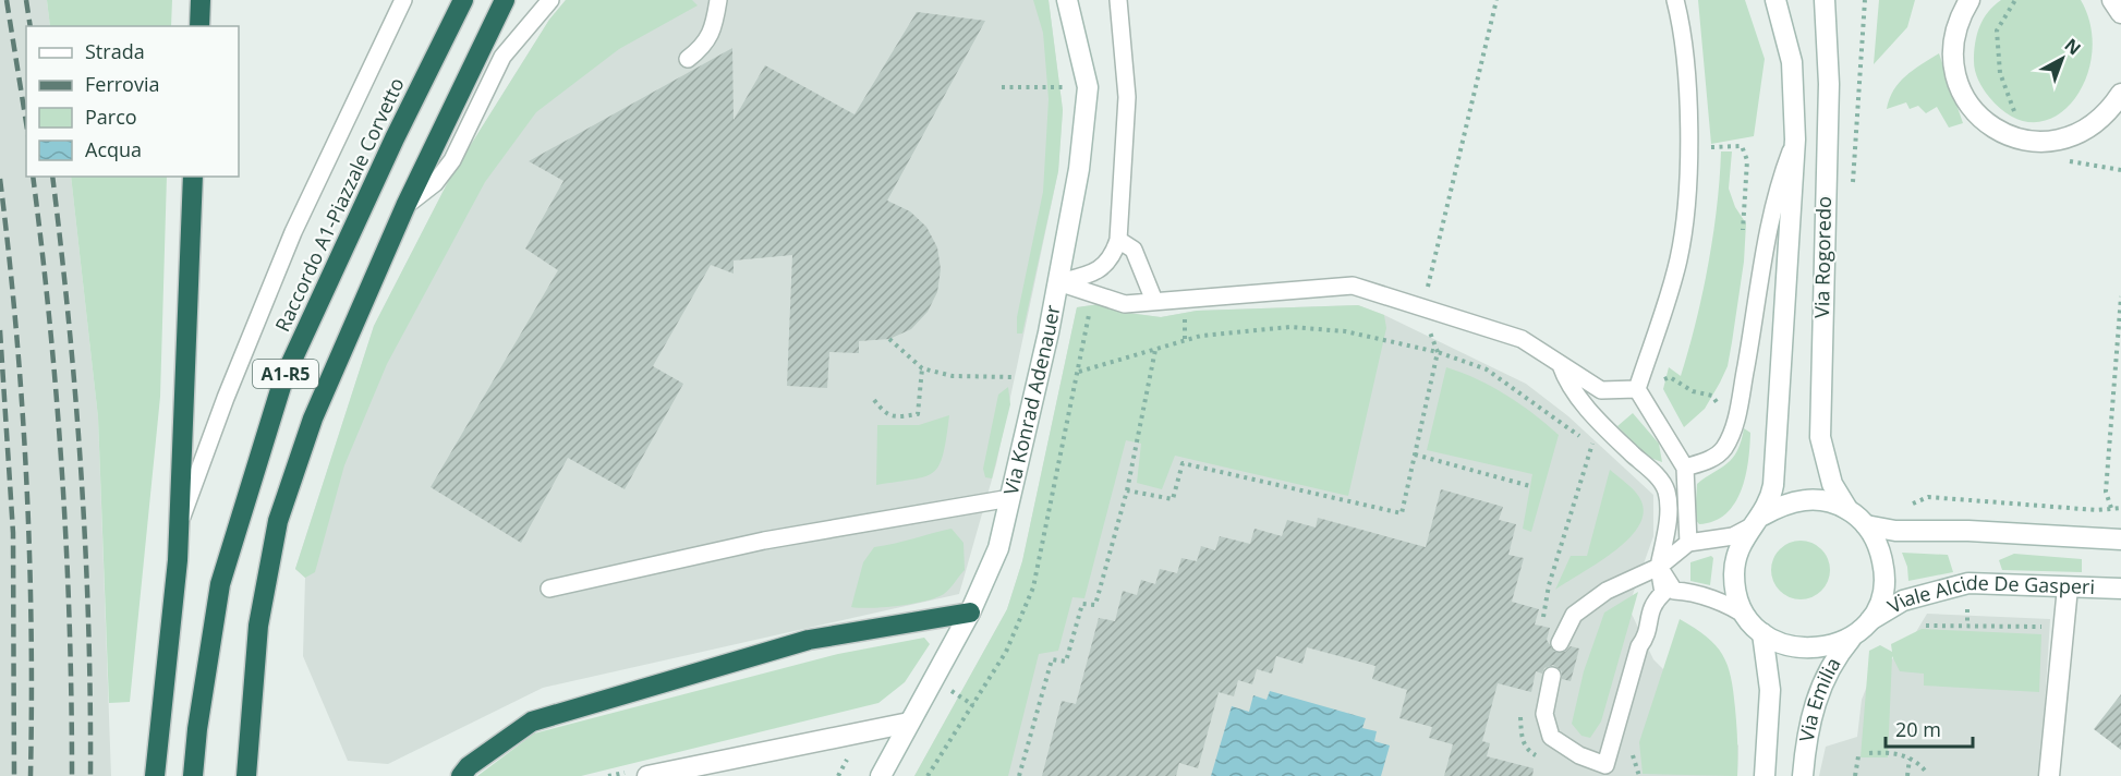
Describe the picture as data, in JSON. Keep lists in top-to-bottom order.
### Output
{
  "streets": {
    "highway": ["Raccordo A1-Piazzale Corvetto", "A1-R5"],
    "street": [
      "Via Rogoredo",
      "Via Konrad Adenauer",
      "Viale Alcide De Gasperi",
      "Via Emilia"
    ]
  },
  "crossings": [
    ["Via Rogoredo", "Viale Alcide De Gasperi"],
    ["Via Rogoredo", "Via Emilia"],
    ["Viale Alcide De Gasperi", "Via Emilia"]
  ],
  "legend": [
    "Strada",
    "Ferrovia",
    "Parco",
    "Acqua"
  ],
  "scale_bar": "20 m",
  "north": "top right"
}
